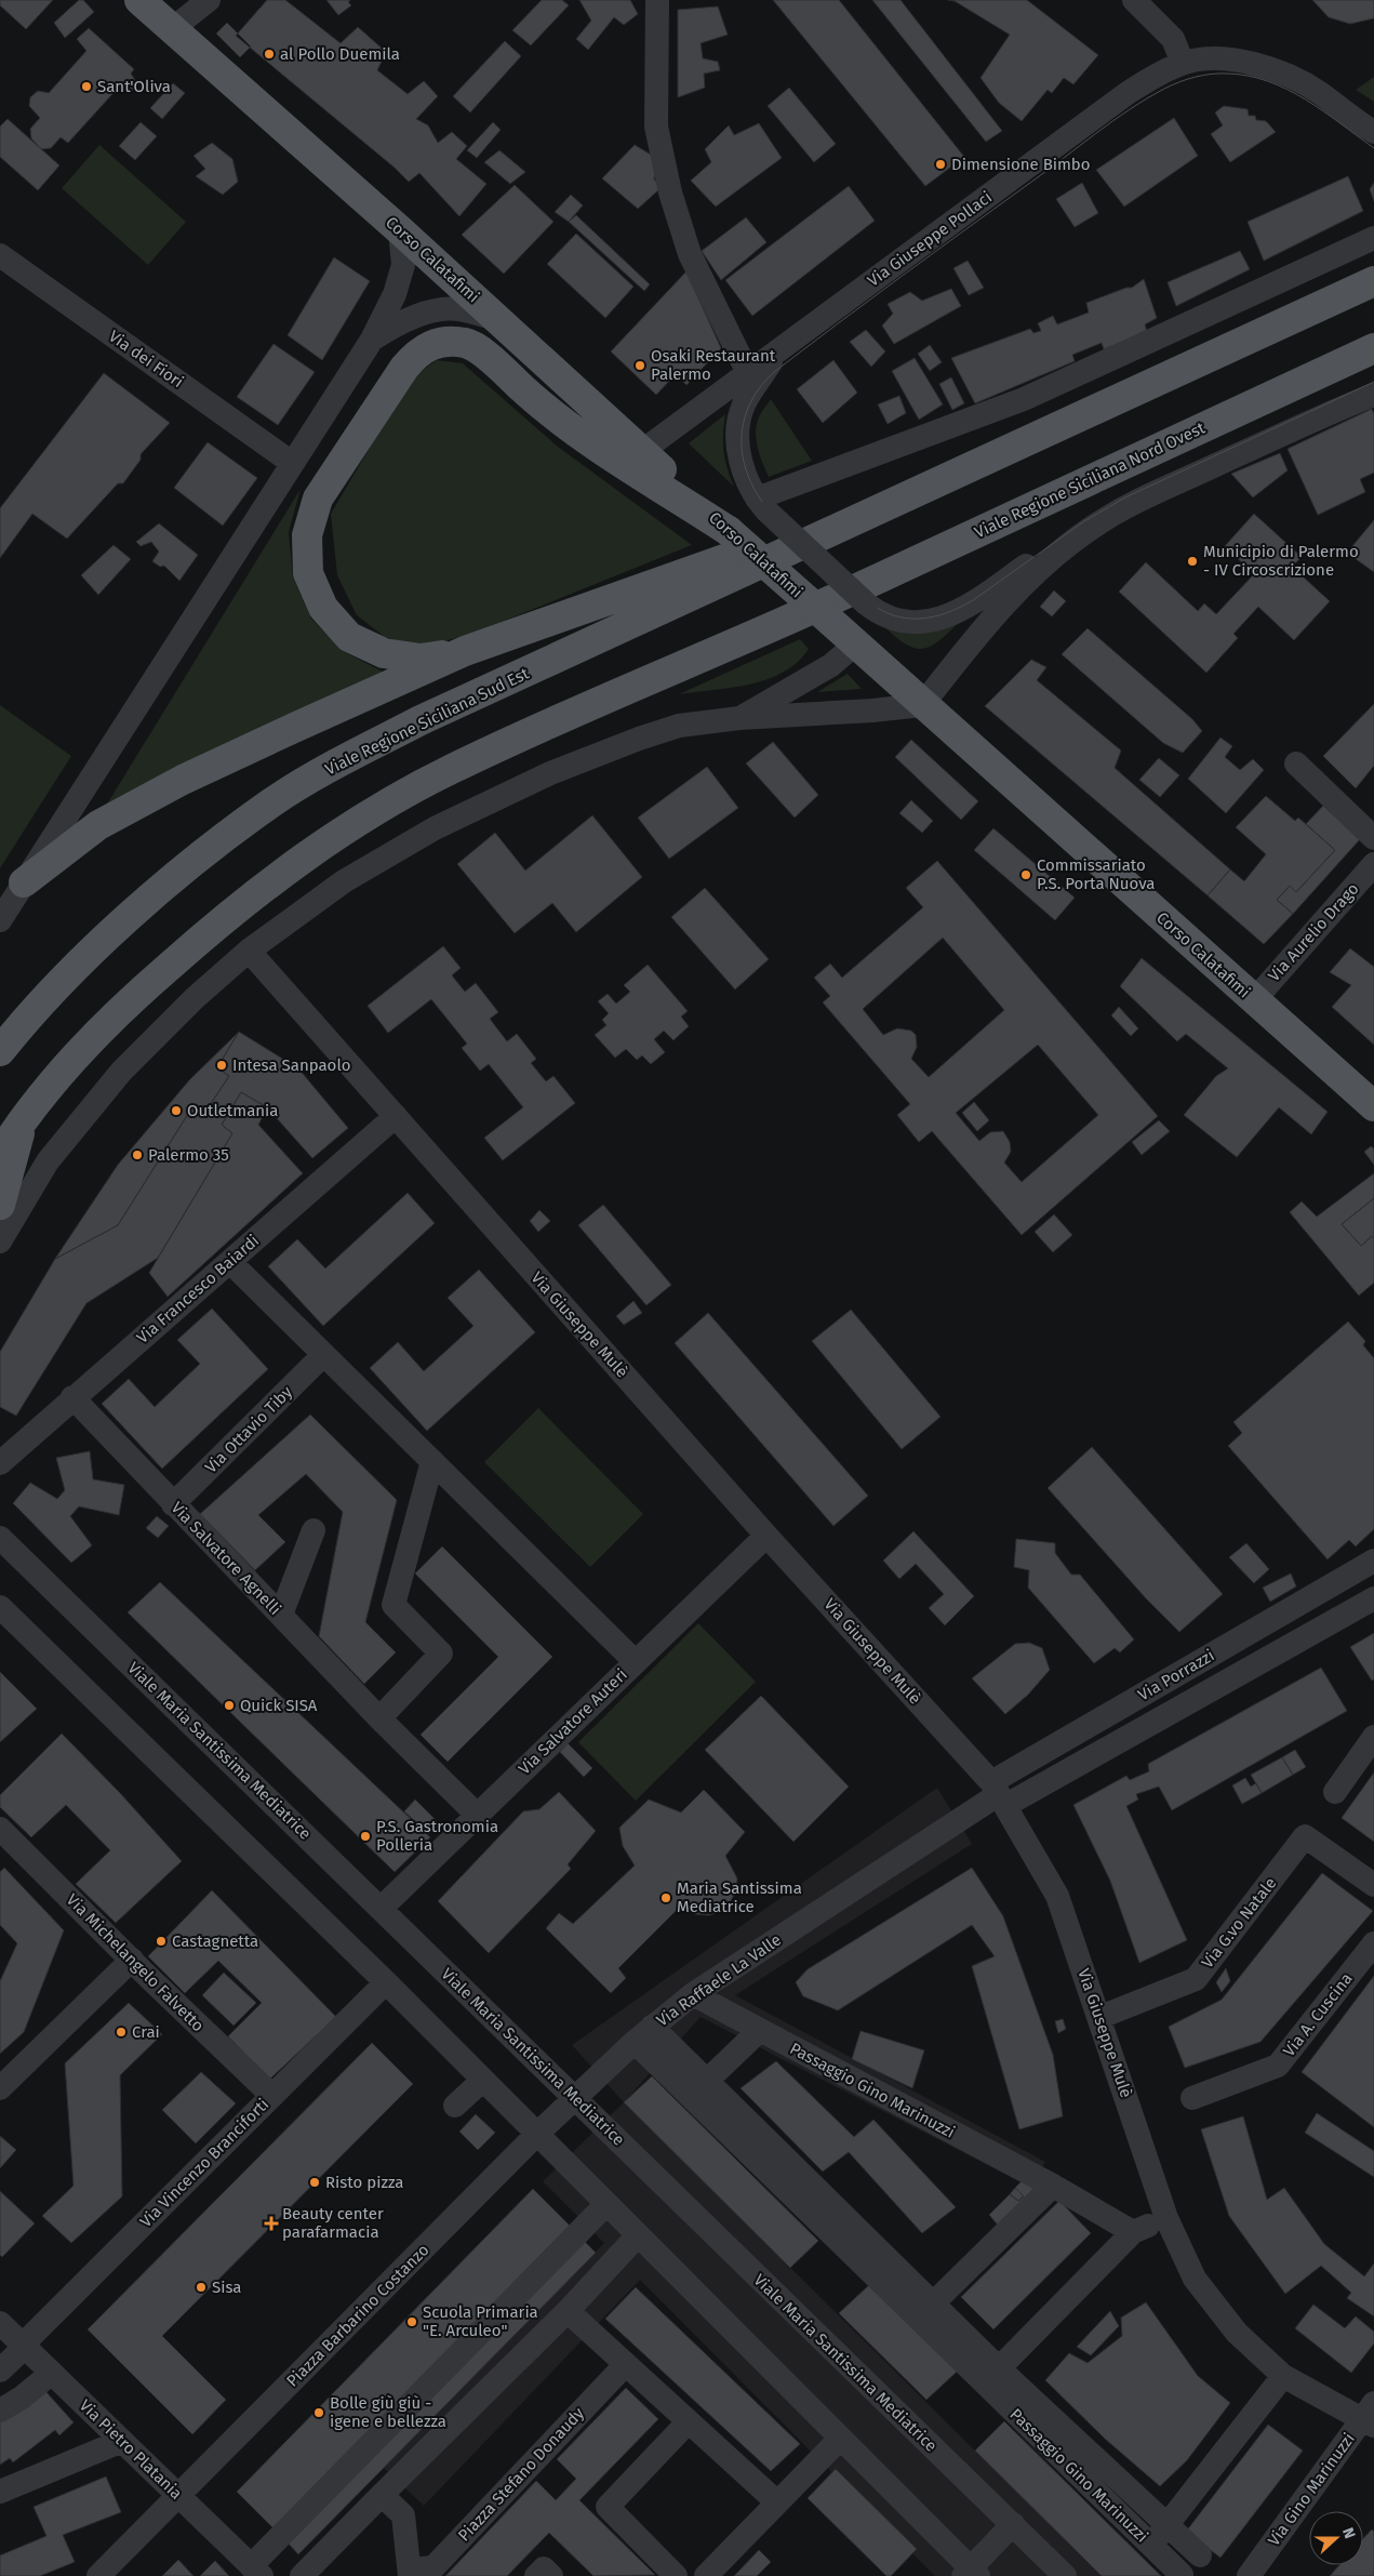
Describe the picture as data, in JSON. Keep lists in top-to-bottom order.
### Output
{
  "streets": {
    "main road": ["Corso Calatafimi", "Viale Regione Siciliana Nord Ovest", "Viale Regione Siciliana Sud Est"],
    "street": [
      "Via Giuseppe Pollaci",
      "Via dei Fiori",
      "Via Aurelio Drago",
      "Via Francesco Baiardi",
      "Via Giuseppe Mulè",
      "Via Ottavio Tiby",
      "Via Salvatore Agnelli",
      "Via Porrazzi",
      "Via Salvatore Auteri",
      "Viale Maria Santissima Mediatrice",
      "Via G.vo Natale",
      "Via Michelangelo Falvetto",
      "Via Raffaele La Valle",
      "Via A. Cuscina",
      "Passaggio Gino Marinuzzi",
      "Via Vincenzo Branciforti",
      "Piazza Barbarino Costanzo",
      "Via Pietro Platania",
      "Piazza Stefano Donaudy",
      "Via Gino Marinuzzi"
    ]
  },
  "crossings": [
    ["Via Giuseppe Pollaci", "Corso Calatafimi"],
    ["Corso Calatafimi", "Viale Regione Siciliana Nord Ovest"],
    ["Corso Calatafimi", "Via Aurelio Drago"],
    ["Via Francesco Baiardi", "Via Giuseppe Mulè"],
    ["Via Francesco Baiardi", "Via Salvatore Agnelli"],
    ["Via Giuseppe Mulè", "Via Porrazzi"],
    ["Via Giuseppe Mulè", "Via Salvatore Auteri"],
    ["Via Giuseppe Mulè", "Via G.vo Natale"],
    ["Via Giuseppe Mulè", "Via Raffaele La Valle"],
    ["Via Giuseppe Mulè", "Passaggio Gino Marinuzzi"],
    ["Via Giuseppe Mulè", "Via Gino Marinuzzi"],
    ["Via Ottavio Tiby", "Via Salvatore Agnelli"],
    ["Via Salvatore Agnelli", "Via Salvatore Auteri"],
    ["Via Porrazzi", "Via Raffaele La Valle"],
    ["Via Salvatore Auteri", "Viale Maria Santissima Mediatrice"],
    ["Viale Maria Santissima Mediatrice", "Via Raffaele La Valle"],
    ["Via Michelangelo Falvetto", "Via Vincenzo Branciforti"],
    ["Via Raffaele La Valle", "Passaggio Gino Marinuzzi"],
    ["Via Raffaele La Valle", "Piazza Barbarino Costanzo"],
    ["Via Vincenzo Branciforti", "Via Pietro Platania"],
    ["Piazza Barbarino Costanzo", "Via Pietro Platania"]
  ],
  "places": {
    "other": [
      "al Pollo Duemila",
      "Sant'Oliva",
      "Dimensione Bimbo",
      "Osaki Restaurant Palermo",
      "Municipio di Palermo - IV Circoscrizione",
      "Commissariato P.S. Porta Nuova",
      "Intesa Sanpaolo",
      "Outletmania",
      "Palermo 35",
      "Quick SISA",
      "P.S. Gastronomia Polleria",
      "Maria Santissima Mediatrice",
      "Castagnetta",
      "Crai",
      "Risto pizza",
      "Sisa",
      "Scuola Primaria \"E. Arculeo\"",
      "Bolle giù giù - igene e bellezza"
    ],
    "health": ["Beauty center parafarmacia"]
  },
  "north": "right"
}
